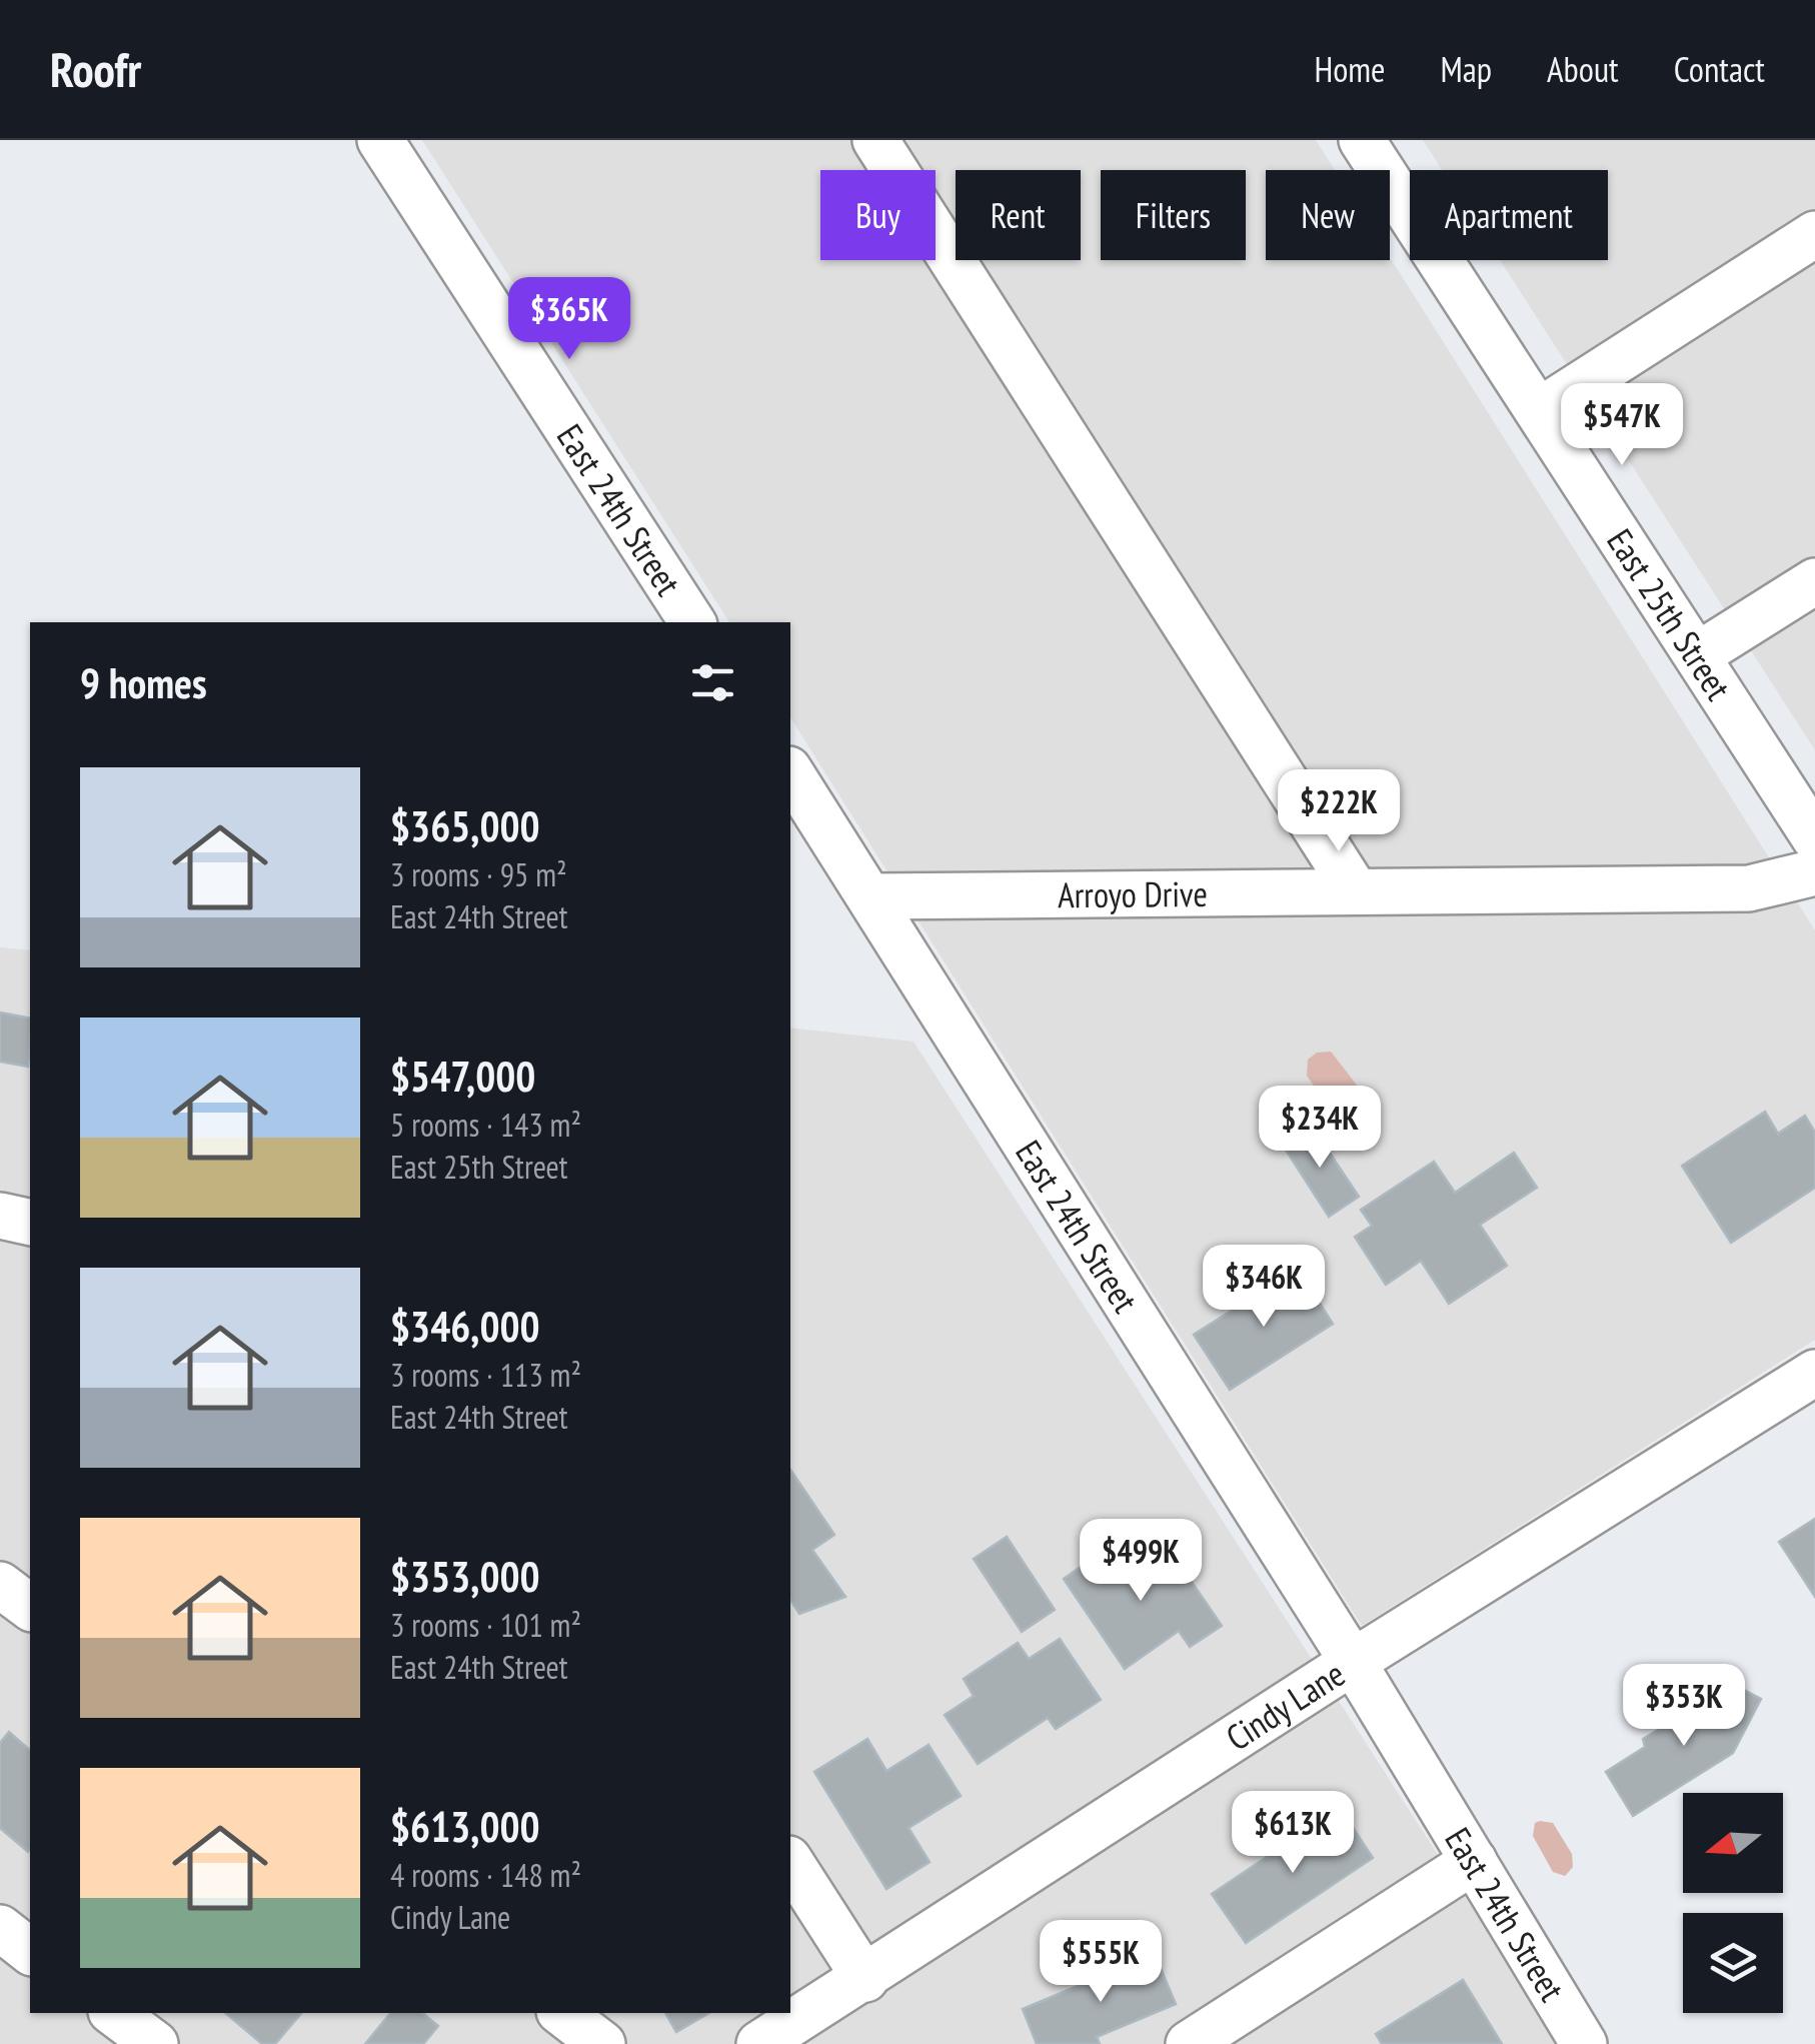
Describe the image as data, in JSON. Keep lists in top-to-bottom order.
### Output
{
  "streets": {
    "street": [
      "East 24th Street",
      "East 25th Street",
      "Arroyo Drive",
      "Cindy Lane"
    ]
  },
  "crossings": [
    ["East 24th Street", "Arroyo Drive"],
    ["East 24th Street", "Cindy Lane"]
  ],
  "north": "left",
  "page": {
    "header": "Roofr",
    "nav": [
      "Home",
      "Map",
      "About",
      "Contact"
    ],
    "chip": [
      "Buy",
      "Rent",
      "Filters",
      "New",
      "Apartment"
    ],
    "price": [
      "$365K",
      "$547K",
      "$222K",
      "$234K",
      "$346K",
      "$499K",
      "$353K",
      "$613K",
      "$555K"
    ],
    "heading": "9 homes",
    "list": [
      {
        "name": "$365,000",
        "note": "3 rooms · 95 m² · East 24th Street"
      },
      {
        "name": "$547,000",
        "note": "5 rooms · 143 m² · East 25th Street"
      },
      {
        "name": "$346,000",
        "note": "3 rooms · 113 m² · East 24th Street"
      },
      {
        "name": "$353,000",
        "note": "3 rooms · 101 m² · East 24th Street"
      },
      {
        "name": "$613,000",
        "note": "4 rooms · 148 m² · Cindy Lane"
      }
    ]
  }
}
